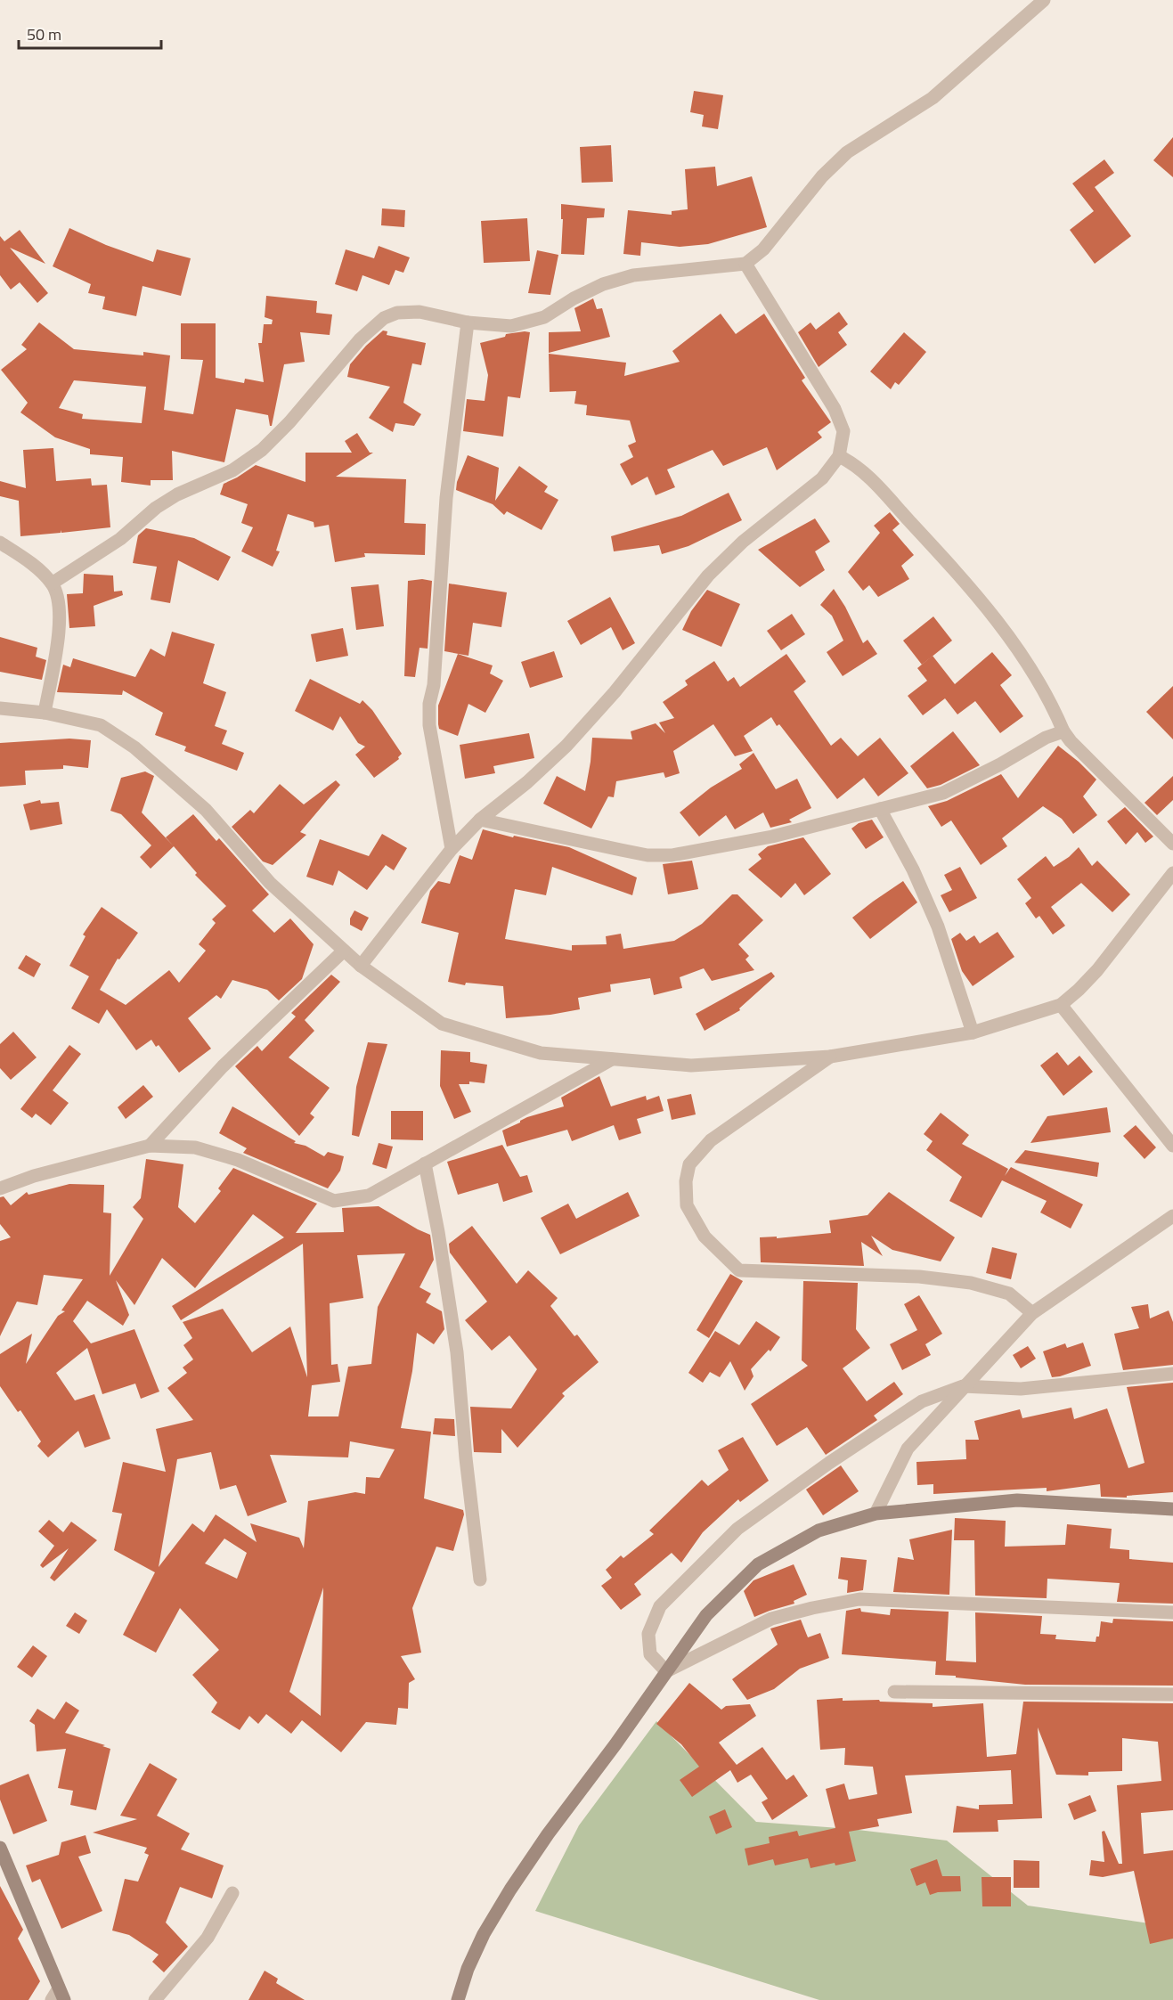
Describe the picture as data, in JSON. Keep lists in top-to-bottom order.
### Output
{
  "scale_bar": "50 m"
}
